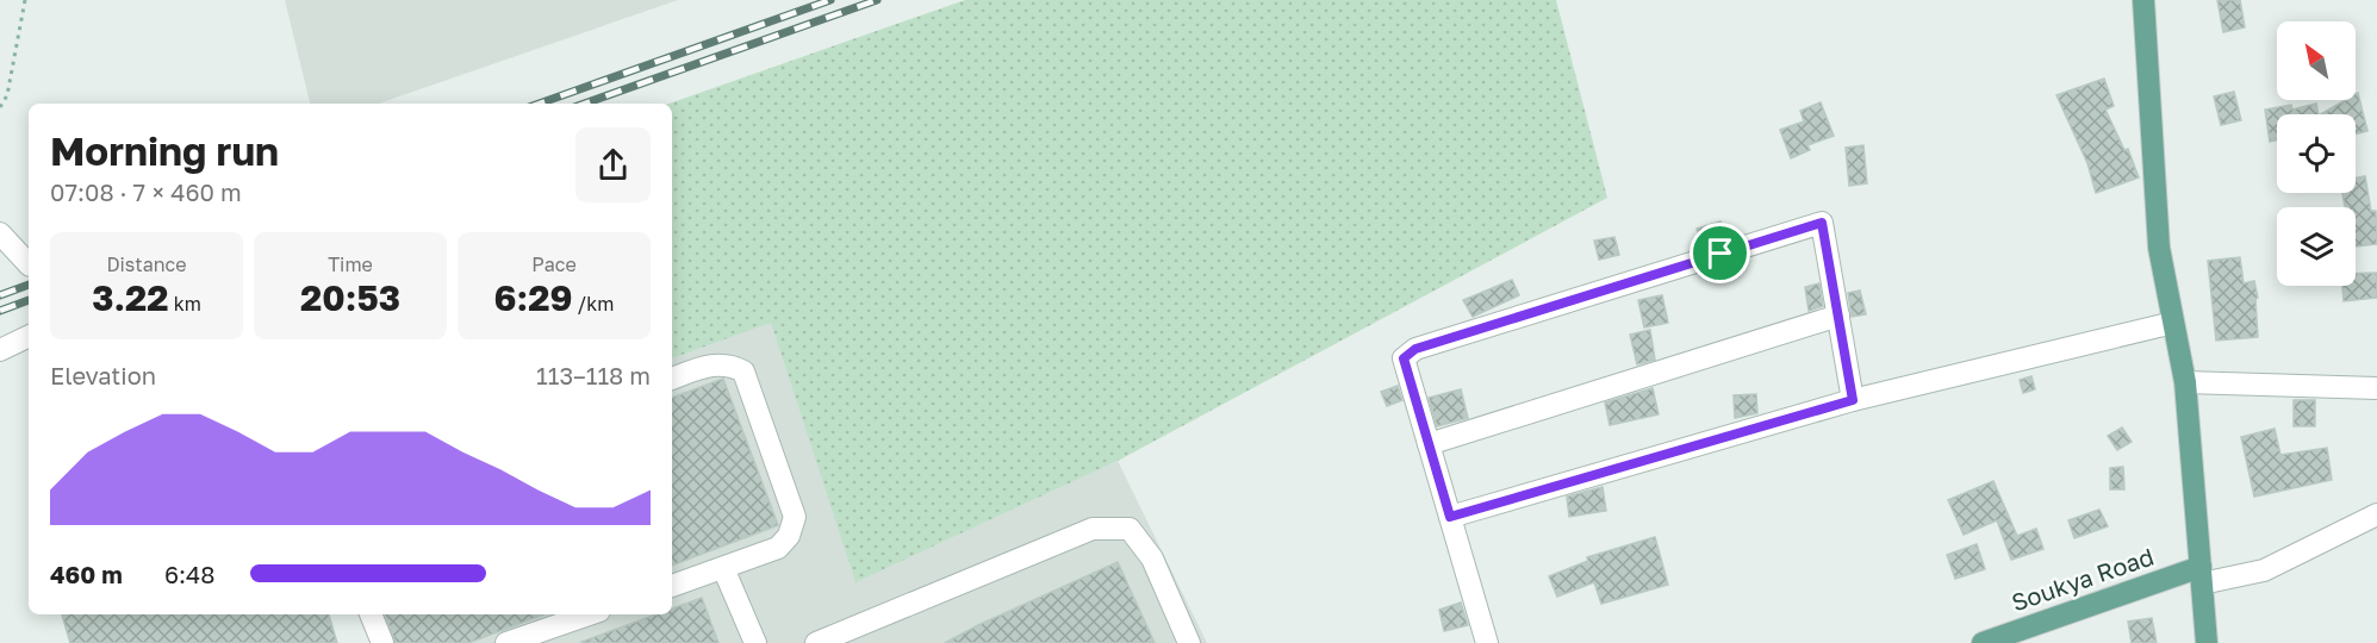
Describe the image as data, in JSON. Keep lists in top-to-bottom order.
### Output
{
  "streets": {
    "main road": ["Soukya Road"]
  },
  "north": "top left",
  "page": {
    "heading": ["Morning run", "07:08 · 7 × 460 m"],
    "stats": [
      ["Distance", "3.22 km"],
      ["Time", "20:53"],
      ["Pace", "6:29 /km"]
    ],
    "chart": ["Elevation", "113–118 m"],
    "list": [
      {
        "name": "460 m",
        "note": "6:48"
      }
    ]
  }
}
